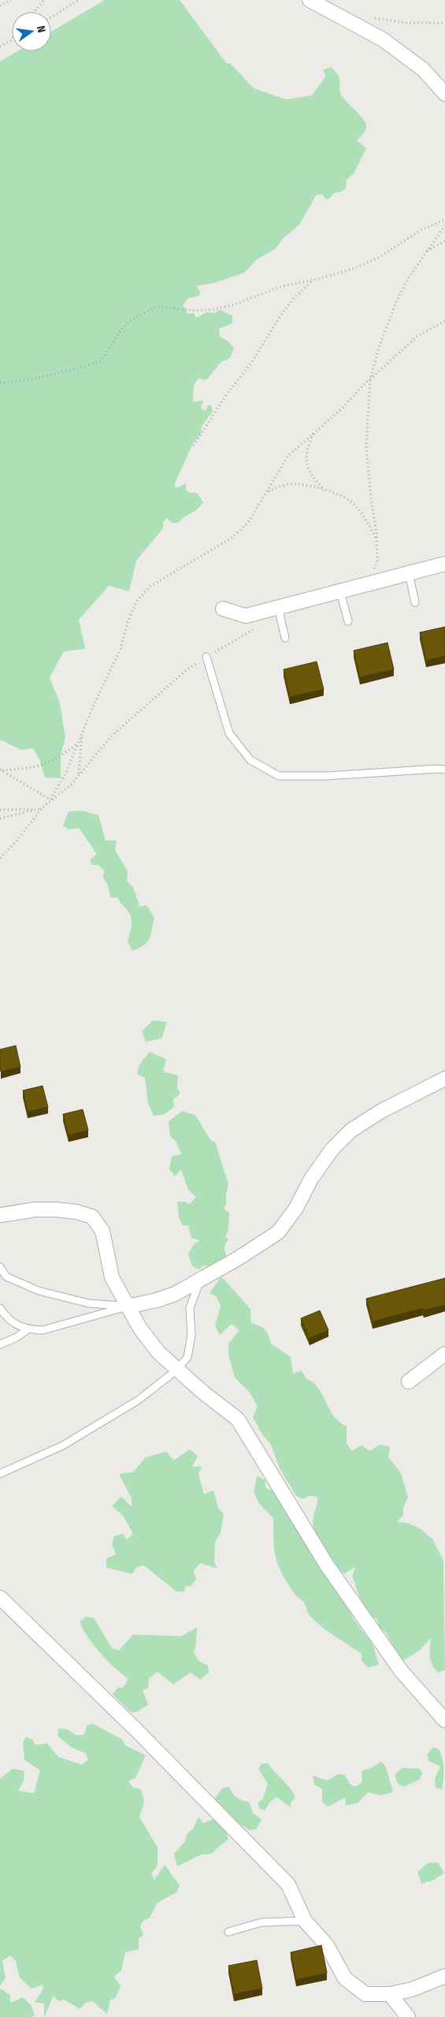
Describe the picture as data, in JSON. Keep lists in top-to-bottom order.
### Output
{
  "north": "right"
}
